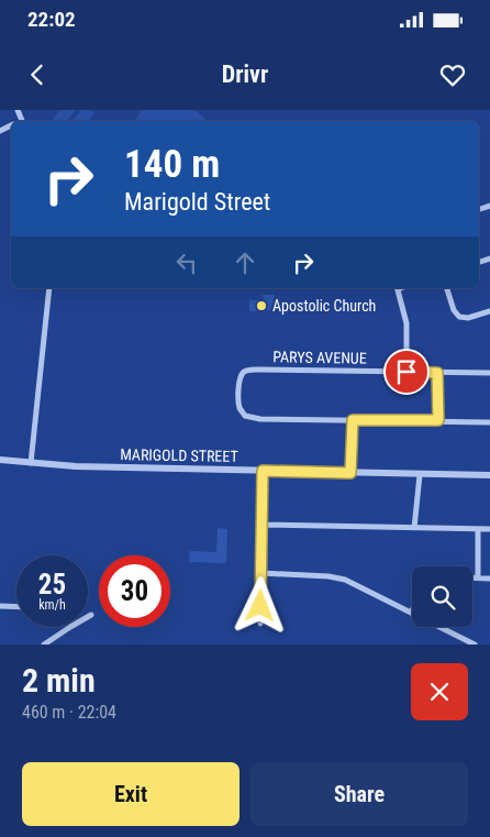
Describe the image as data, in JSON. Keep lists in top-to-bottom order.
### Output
{
  "streets": {
    "street": ["PARYS AVENUE", "MARIGOLD STREET"]
  },
  "places": ["Apostolic Church"],
  "page": {
    "status": "22:02",
    "header": "Drivr",
    "turn": ["140 m", "Marigold Street"],
    "speed": "25 km/h",
    "limit": "30",
    "heading": ["2 min", "460 m · 22:04"],
    "buttons": ["Exit", "Share"]
  }
}
